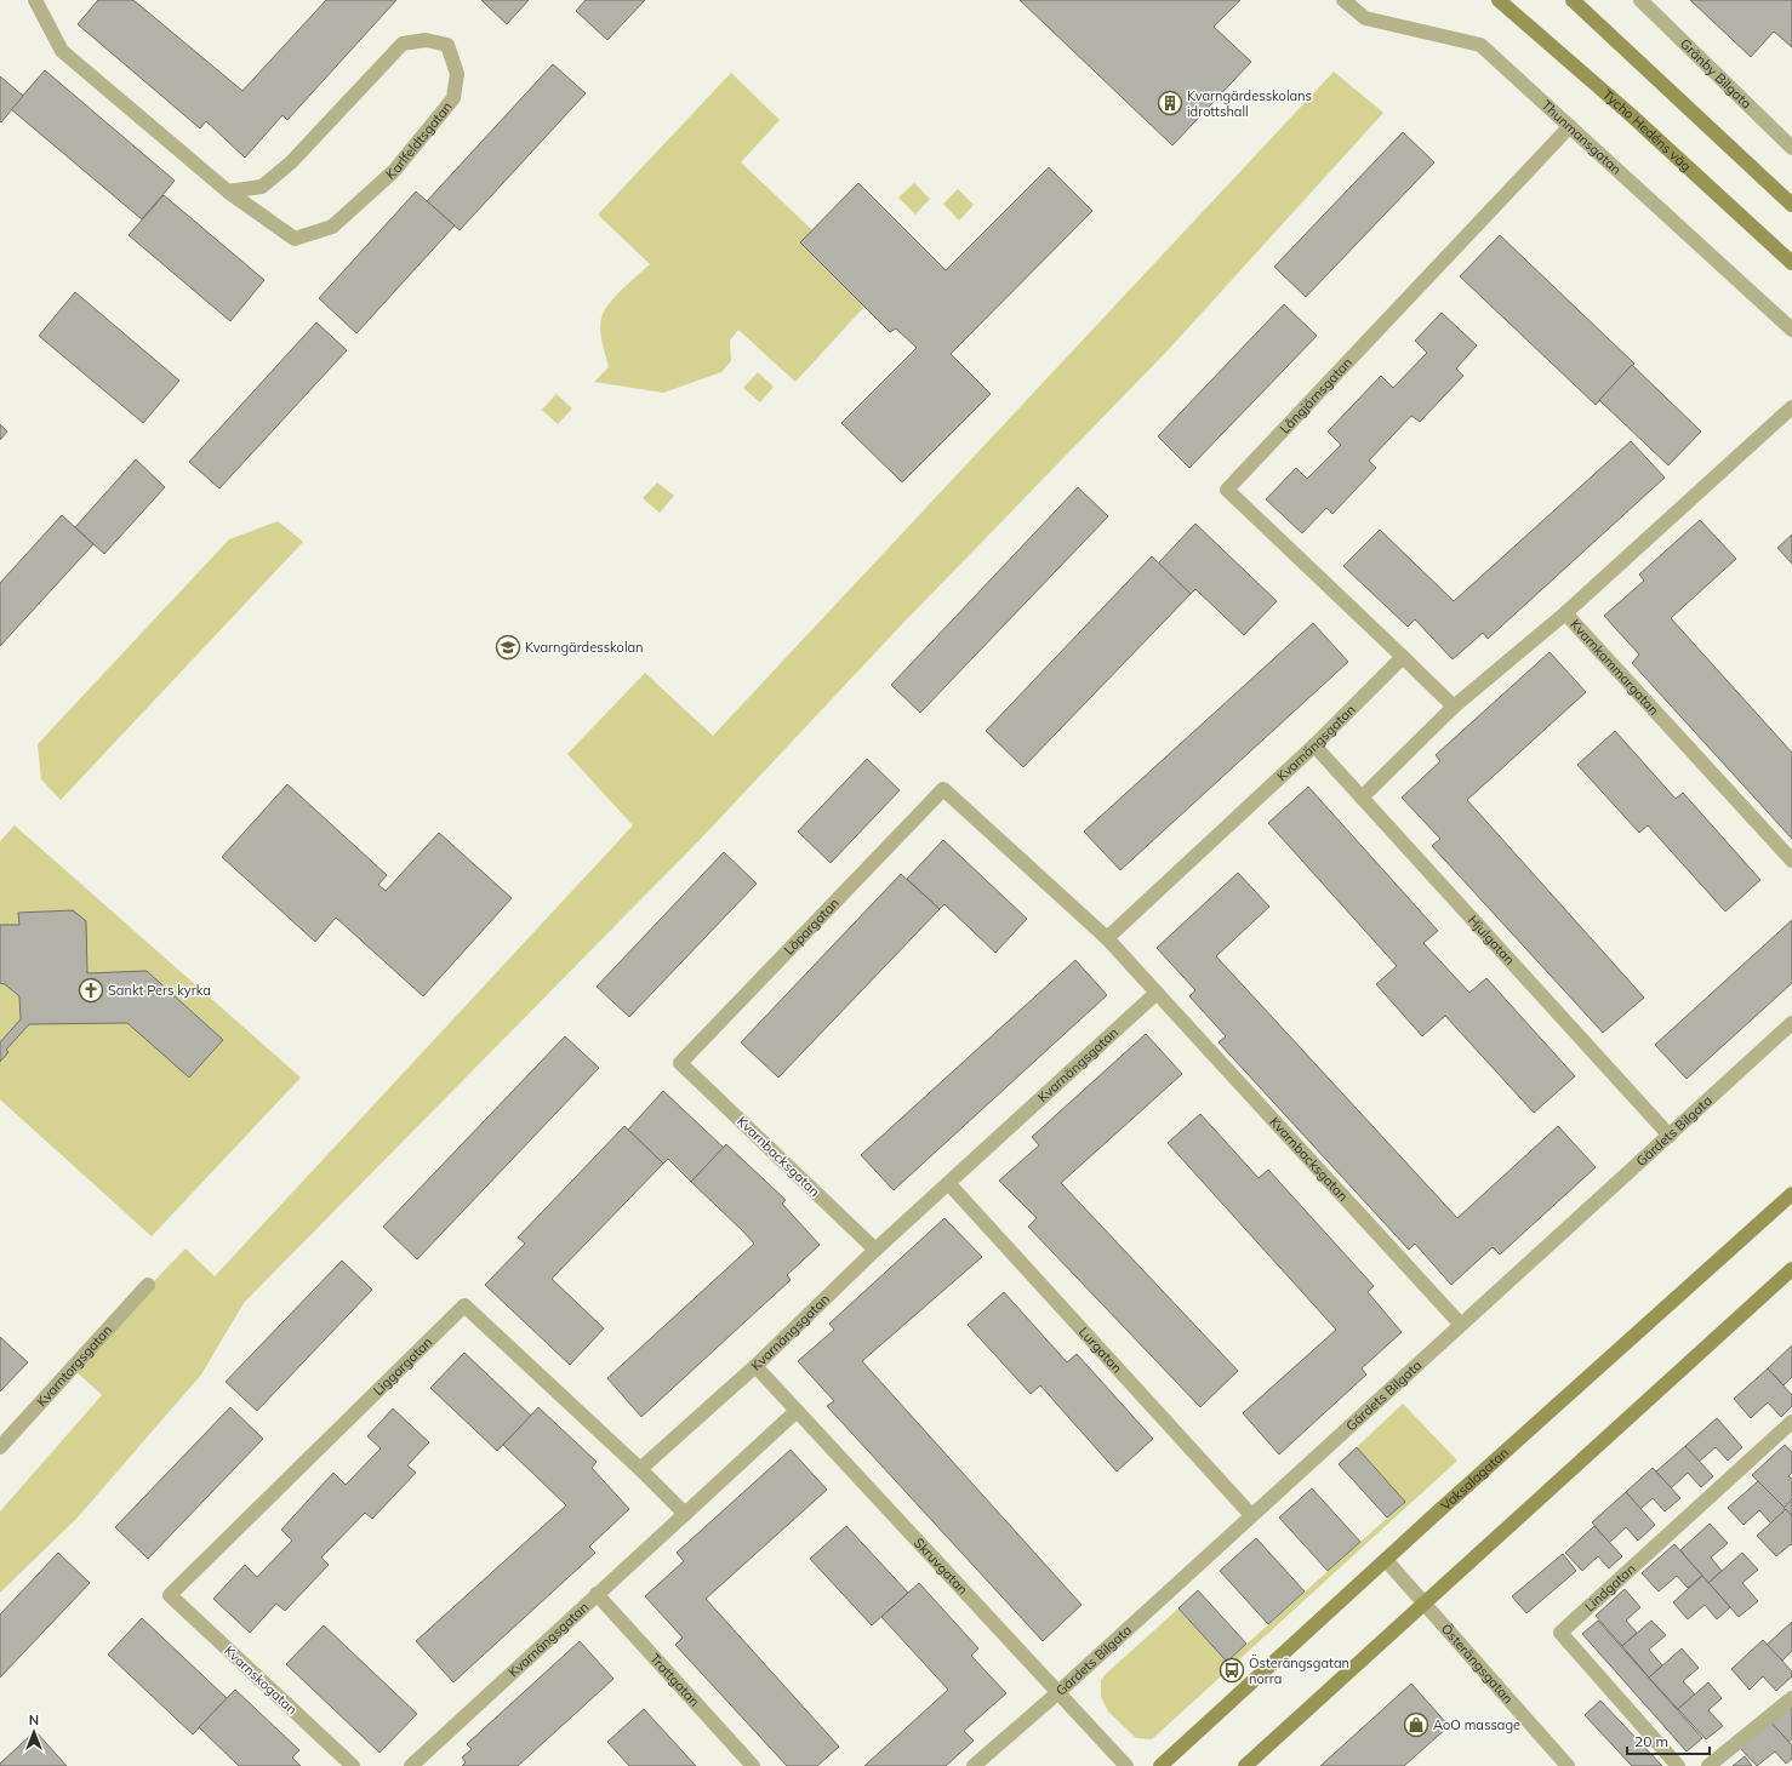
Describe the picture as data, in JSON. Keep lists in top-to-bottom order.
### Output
{
  "streets": {
    "main road": ["Tycho Hedéns väg", "Vaksalagatan"],
    "street": [
      "Gränby Bilgata",
      "Thunmansgatan",
      "Karlfeldtsgatan",
      "Långjärnsgatan",
      "Kvarnkammargatan",
      "Kvarnängsgatan",
      "Löpargatan",
      "Hjulgatan",
      "Gärdets Bilgata",
      "Kvarnbacksgatan",
      "Lurgatan",
      "Kvarntorgsgatan",
      "Liggargatan",
      "Skruvgatan",
      "Lindgatan",
      "Österängsgatan",
      "Kvarnskogatan",
      "Trattgatan"
    ]
  },
  "crossings": [
    ["Thunmansgatan", "Långjärnsgatan"],
    ["Långjärnsgatan", "Kvarnängsgatan"],
    ["Kvarnängsgatan", "Löpargatan"],
    ["Kvarnängsgatan", "Hjulgatan"],
    ["Kvarnängsgatan", "Kvarnbacksgatan"],
    ["Kvarnängsgatan", "Lurgatan"],
    ["Kvarnängsgatan", "Liggargatan"],
    ["Kvarnängsgatan", "Skruvgatan"],
    ["Kvarnängsgatan", "Trattgatan"],
    ["Löpargatan", "Kvarnbacksgatan"],
    ["Hjulgatan", "Gärdets Bilgata"],
    ["Gärdets Bilgata", "Kvarnbacksgatan"],
    ["Gärdets Bilgata", "Lurgatan"],
    ["Gärdets Bilgata", "Skruvgatan"],
    ["Liggargatan", "Kvarnskogatan"],
    ["Vaksalagatan", "Österängsgatan"]
  ],
  "places": {
    "building": ["Kvarngärdesskolans idrottshall"],
    "school or university": ["Kvarngärdesskolan"],
    "church": ["Sankt Pers kyrka"],
    "bus stop": ["Österängsgatan norra"],
    "shop": ["AoO massage"]
  },
  "scale_bar": "20 m",
  "north": "top"
}
